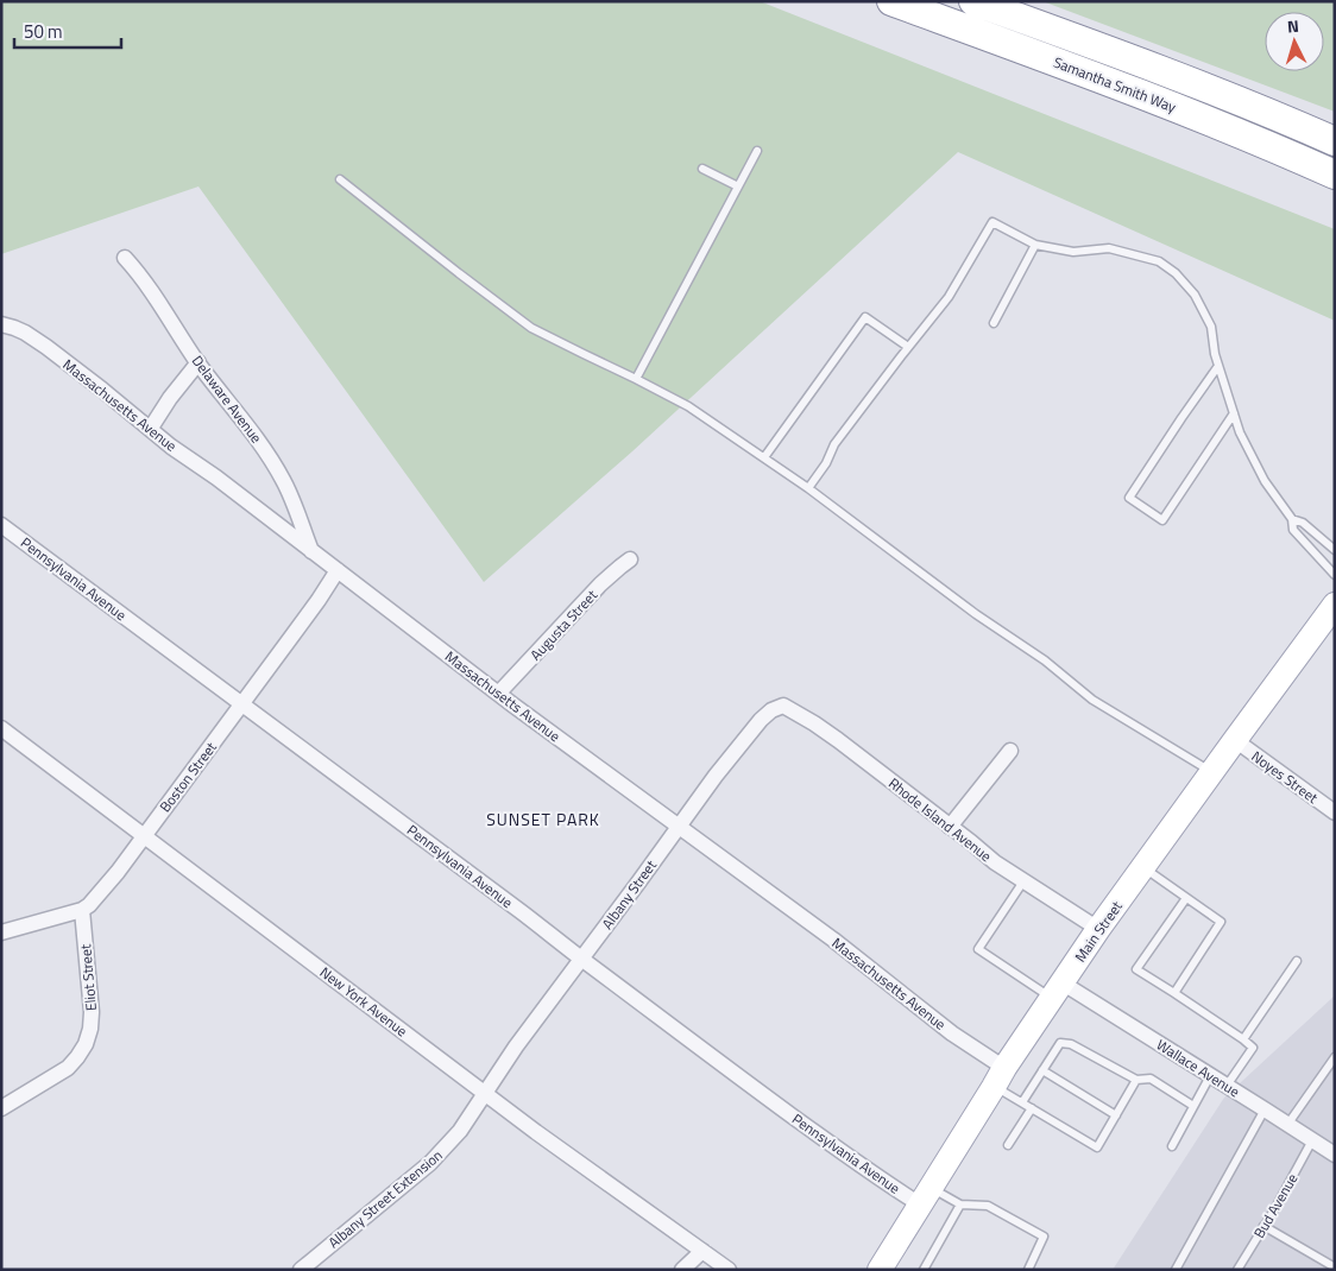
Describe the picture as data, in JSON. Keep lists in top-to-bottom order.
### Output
{
  "streets": {
    "highway": ["Samantha Smith Way"],
    "main road": ["Main Street"],
    "street": [
      "Delaware Avenue",
      "Massachusetts Avenue",
      "Pennsylvania Avenue",
      "Augusta Street",
      "Boston Street",
      "Noyes Street",
      "Rhode Island Avenue",
      "Albany Street",
      "Eliot Street",
      "New York Avenue",
      "Wallace Avenue",
      "Albany Street Extension"
    ],
    "lane": ["Bud Avenue"]
  },
  "crossings": [
    ["Delaware Avenue", "Massachusetts Avenue"],
    ["Massachusetts Avenue", "Augusta Street"],
    ["Massachusetts Avenue", "Boston Street"],
    ["Massachusetts Avenue", "Albany Street"],
    ["Massachusetts Avenue", "Main Street"],
    ["Pennsylvania Avenue", "Boston Street"],
    ["Pennsylvania Avenue", "Albany Street"],
    ["Pennsylvania Avenue", "Main Street"],
    ["Boston Street", "Eliot Street"],
    ["Boston Street", "New York Avenue"],
    ["Noyes Street", "Main Street"],
    ["Rhode Island Avenue", "Albany Street"],
    ["Rhode Island Avenue", "Main Street"],
    ["Albany Street", "New York Avenue"],
    ["Albany Street", "Albany Street Extension"],
    ["Main Street", "Wallace Avenue"],
    ["New York Avenue", "Albany Street Extension"],
    ["Wallace Avenue", "Bud Avenue"]
  ],
  "districts": ["SUNSET PARK"],
  "scale_bar": "50 m",
  "north": "top"
}
